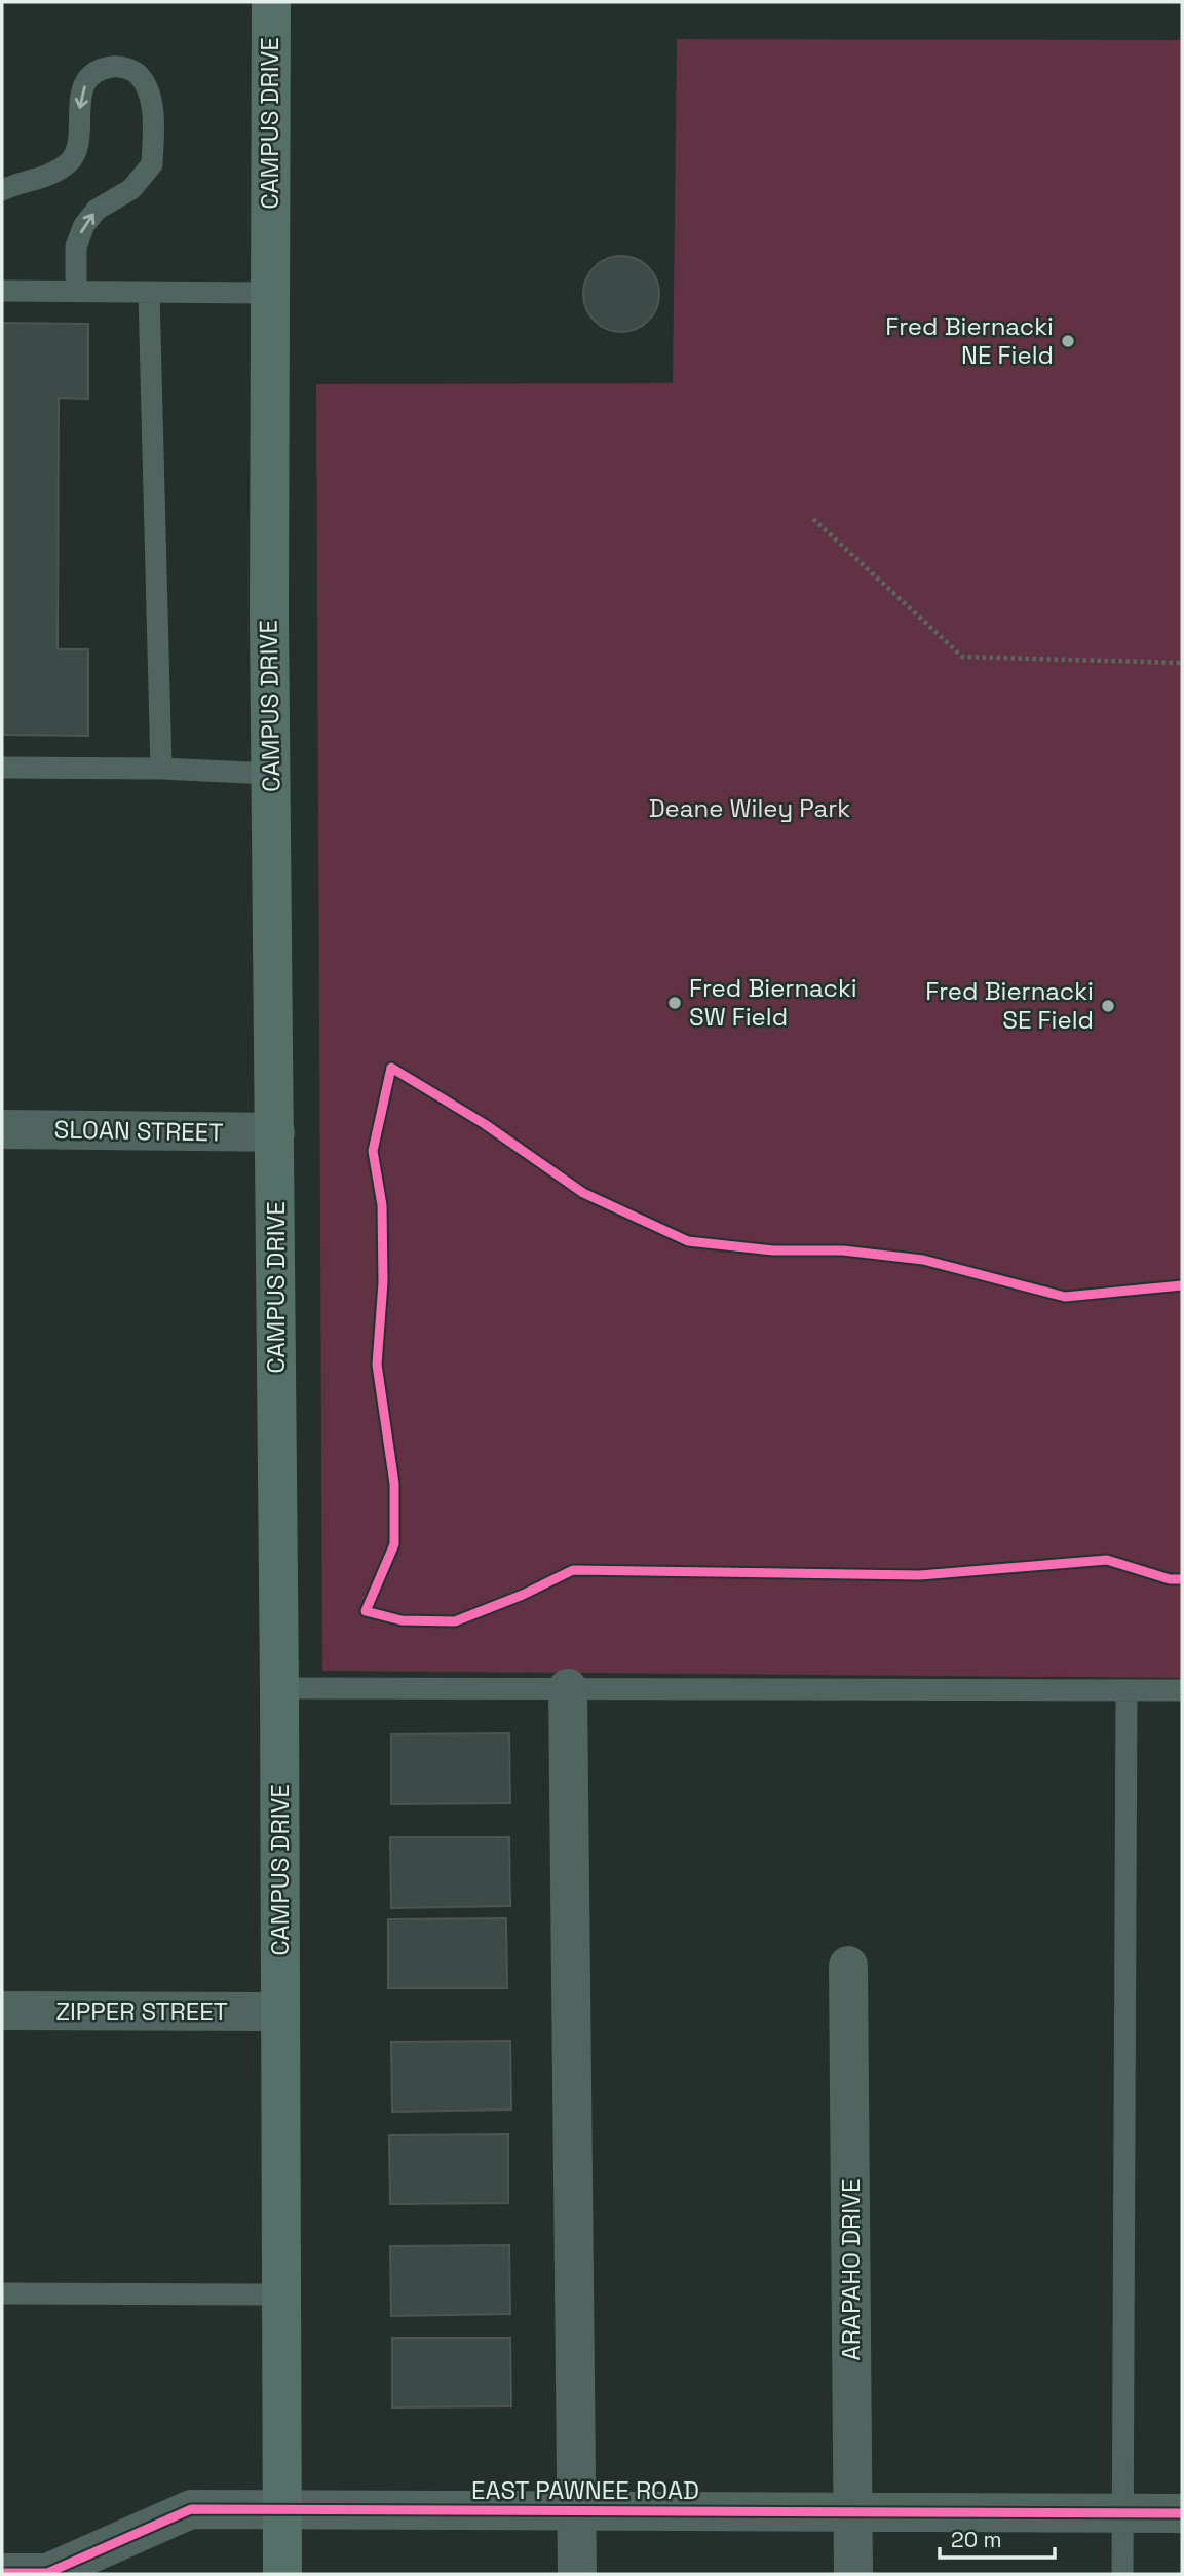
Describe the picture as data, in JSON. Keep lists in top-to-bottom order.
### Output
{
  "streets": {
    "main road": ["CAMPUS DRIVE"],
    "street": [
      "SLOAN STREET",
      "ZIPPER STREET",
      "ARAPAHO DRIVE",
      "EAST PAWNEE ROAD"
    ]
  },
  "crossings": [
    ["CAMPUS DRIVE", "SLOAN STREET"],
    ["CAMPUS DRIVE", "ZIPPER STREET"],
    ["CAMPUS DRIVE", "EAST PAWNEE ROAD"],
    ["ARAPAHO DRIVE", "EAST PAWNEE ROAD"]
  ],
  "parks": ["Deane Wiley Park"],
  "places": ["Fred Biernacki NE Field", "Fred Biernacki SW Field", "Fred Biernacki SE Field"],
  "scale_bar": "20 m"
}
